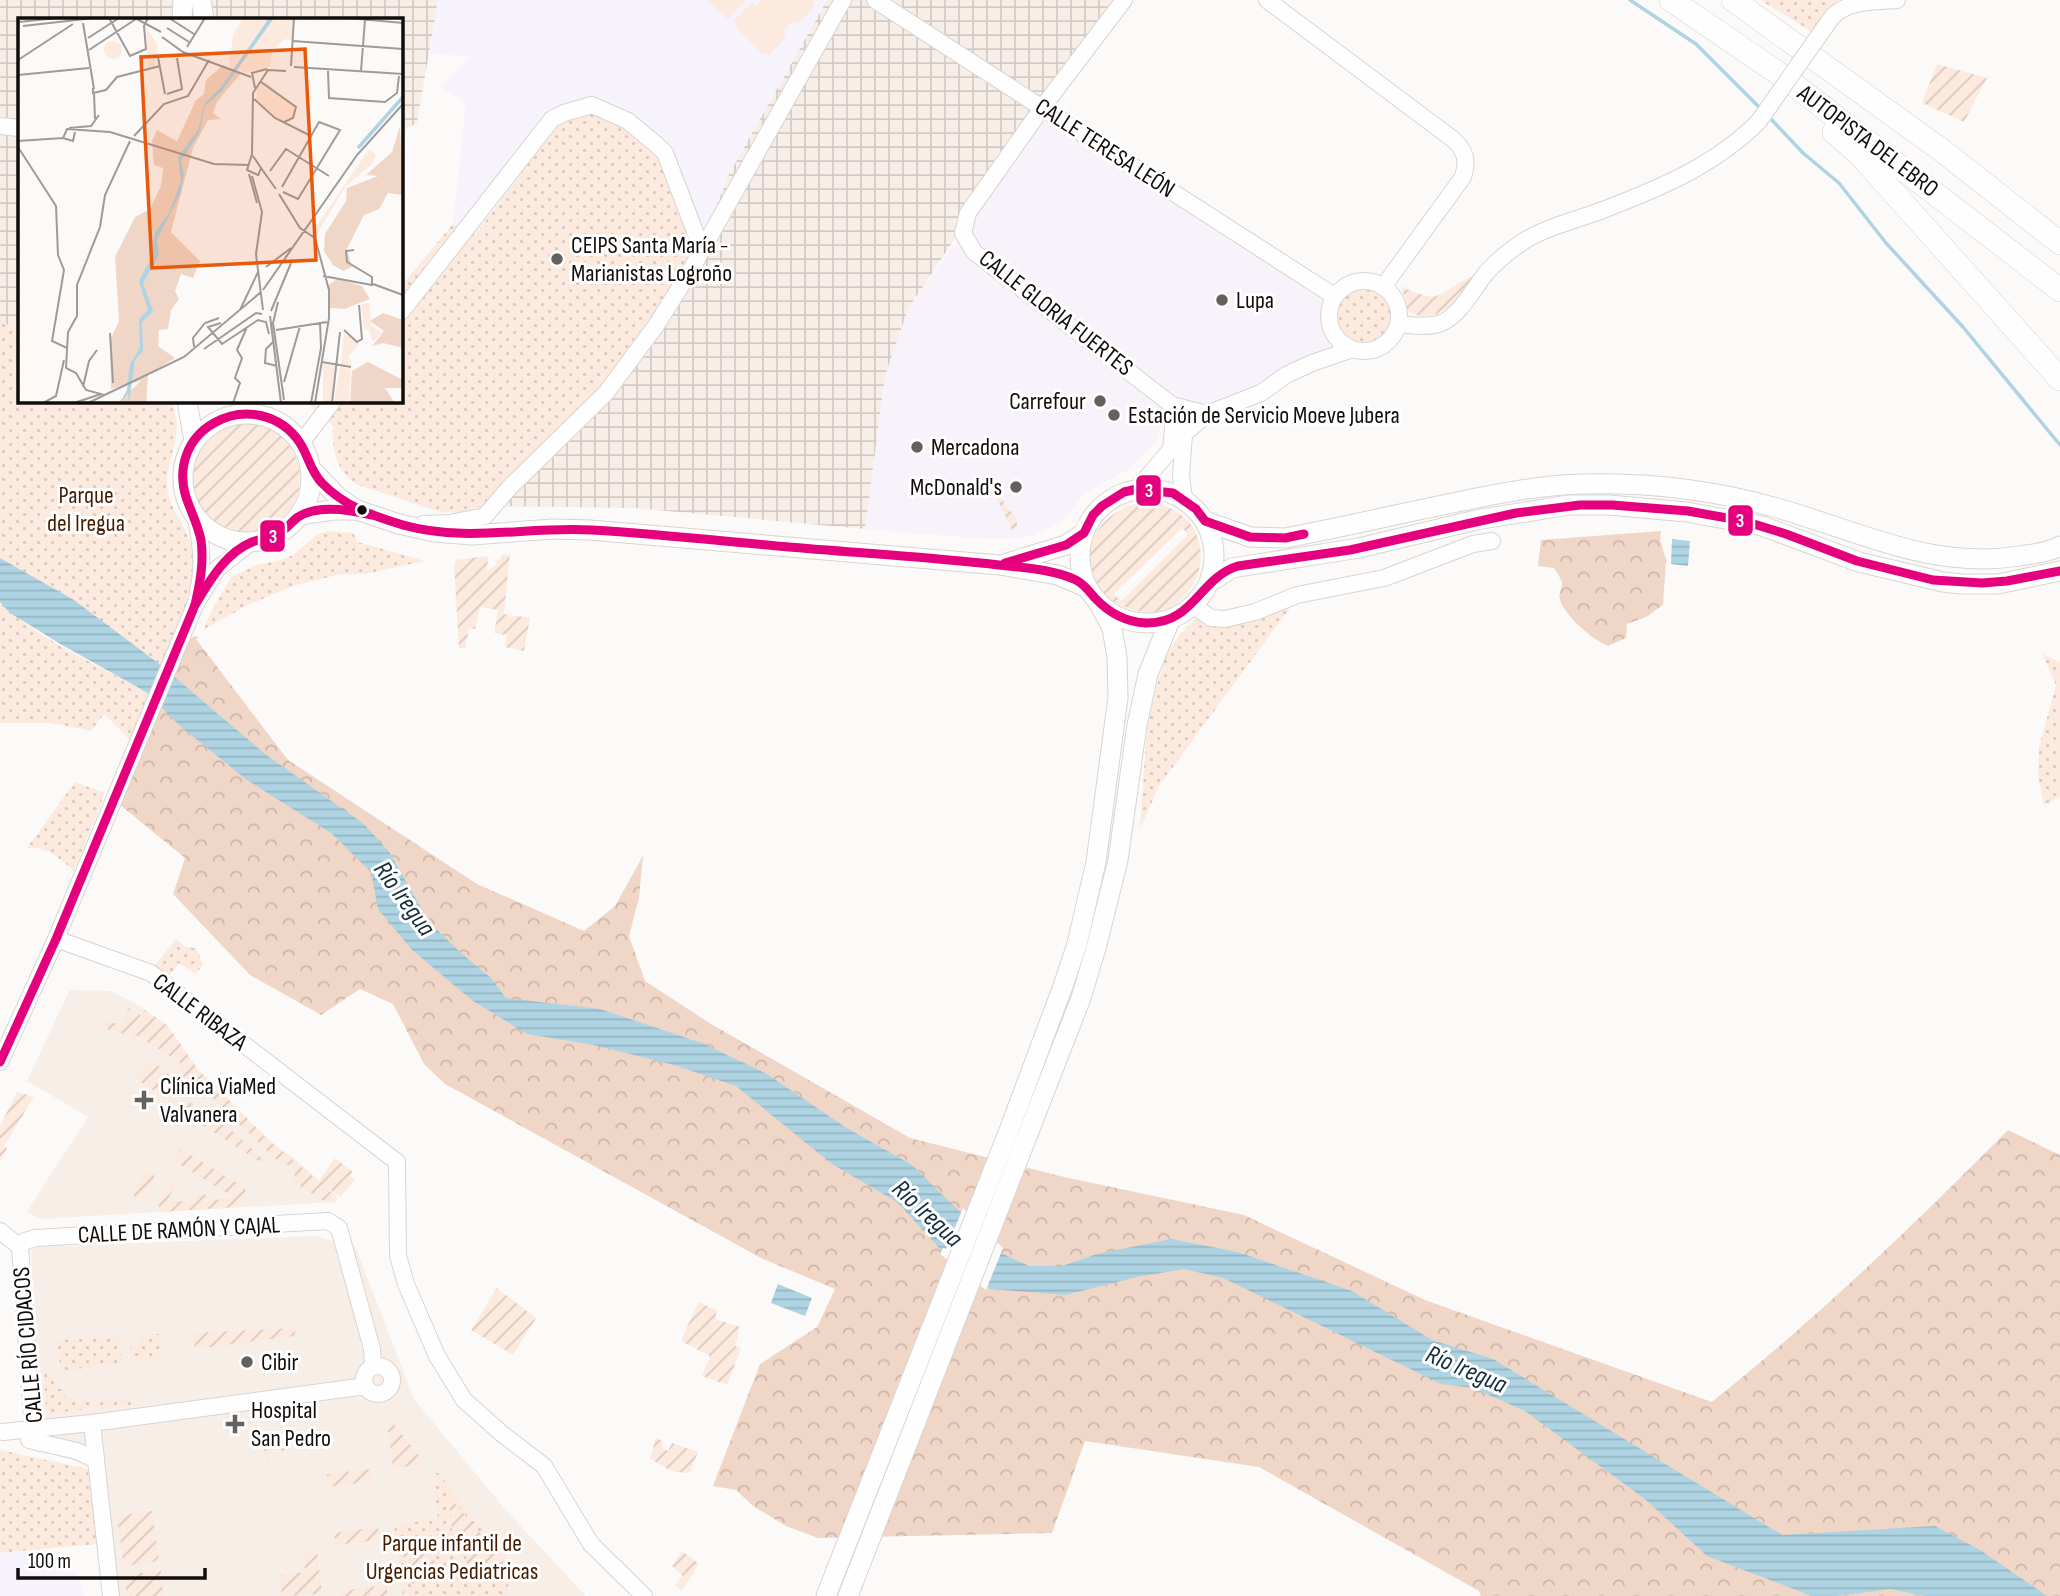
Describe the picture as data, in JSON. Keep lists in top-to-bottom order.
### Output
{
  "streets": {
    "highway": ["AUTOPISTA DEL EBRO"],
    "street": [
      "CALLE TERESA LEÓN",
      "CALLE GLORIA FUERTES",
      "CALLE RIBAZA",
      "CALLE DE RAMÓN Y CAJAL",
      "CALLE RÍO CIDACOS"
    ]
  },
  "crossings": [
    ["CALLE TERESA LEÓN", "CALLE GLORIA FUERTES"],
    ["CALLE DE RAMÓN Y CAJAL", "CALLE RÍO CIDACOS"]
  ],
  "water": ["Río Iregua"],
  "parks": ["Parque del Iregua", "Parque infantil de Urgencias Pediatricas"],
  "places": {
    "other": [
      "CEIPS Santa María - Marianistas Logroño",
      "Lupa",
      "Carrefour",
      "Estación de Servicio Moeve Jubera",
      "Mercadona",
      "McDonald's",
      "Cibir"
    ],
    "health": ["Clínica ViaMed Valvanera", "Hospital San Pedro"]
  },
  "lines": ["transit line 3"],
  "scale_bar": "100 m"
}
